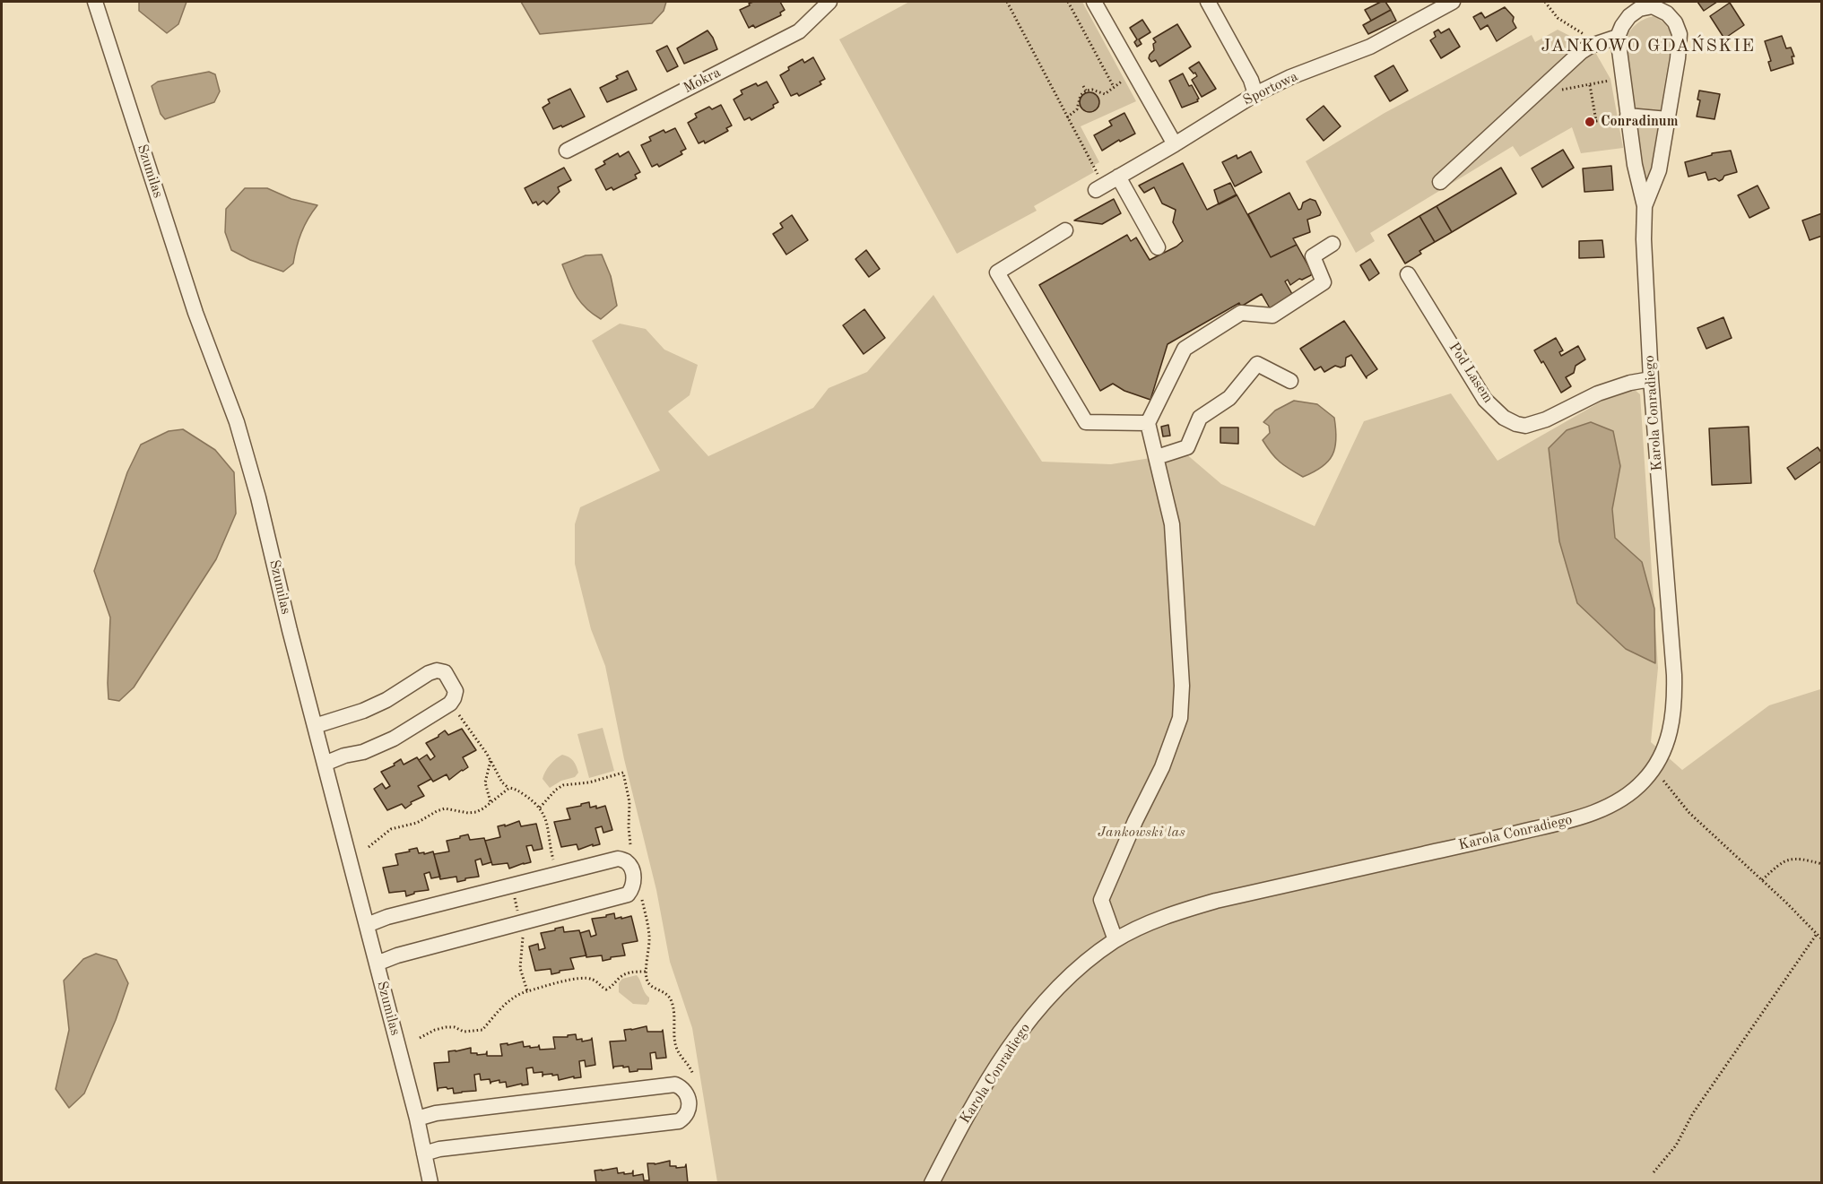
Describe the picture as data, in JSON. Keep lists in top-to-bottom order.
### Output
{
  "streets": {
    "street": [
      "Mokra",
      "Sportowa",
      "Szumilas",
      "Pod Lasem",
      "Karola Conradiego"
    ]
  },
  "crossings": [
    ["Pod Lasem", "Karola Conradiego"]
  ],
  "districts": ["JANKOWO GDAŃSKIE"],
  "parks": ["Jankowski las"],
  "places": ["Conradinum"]
}
